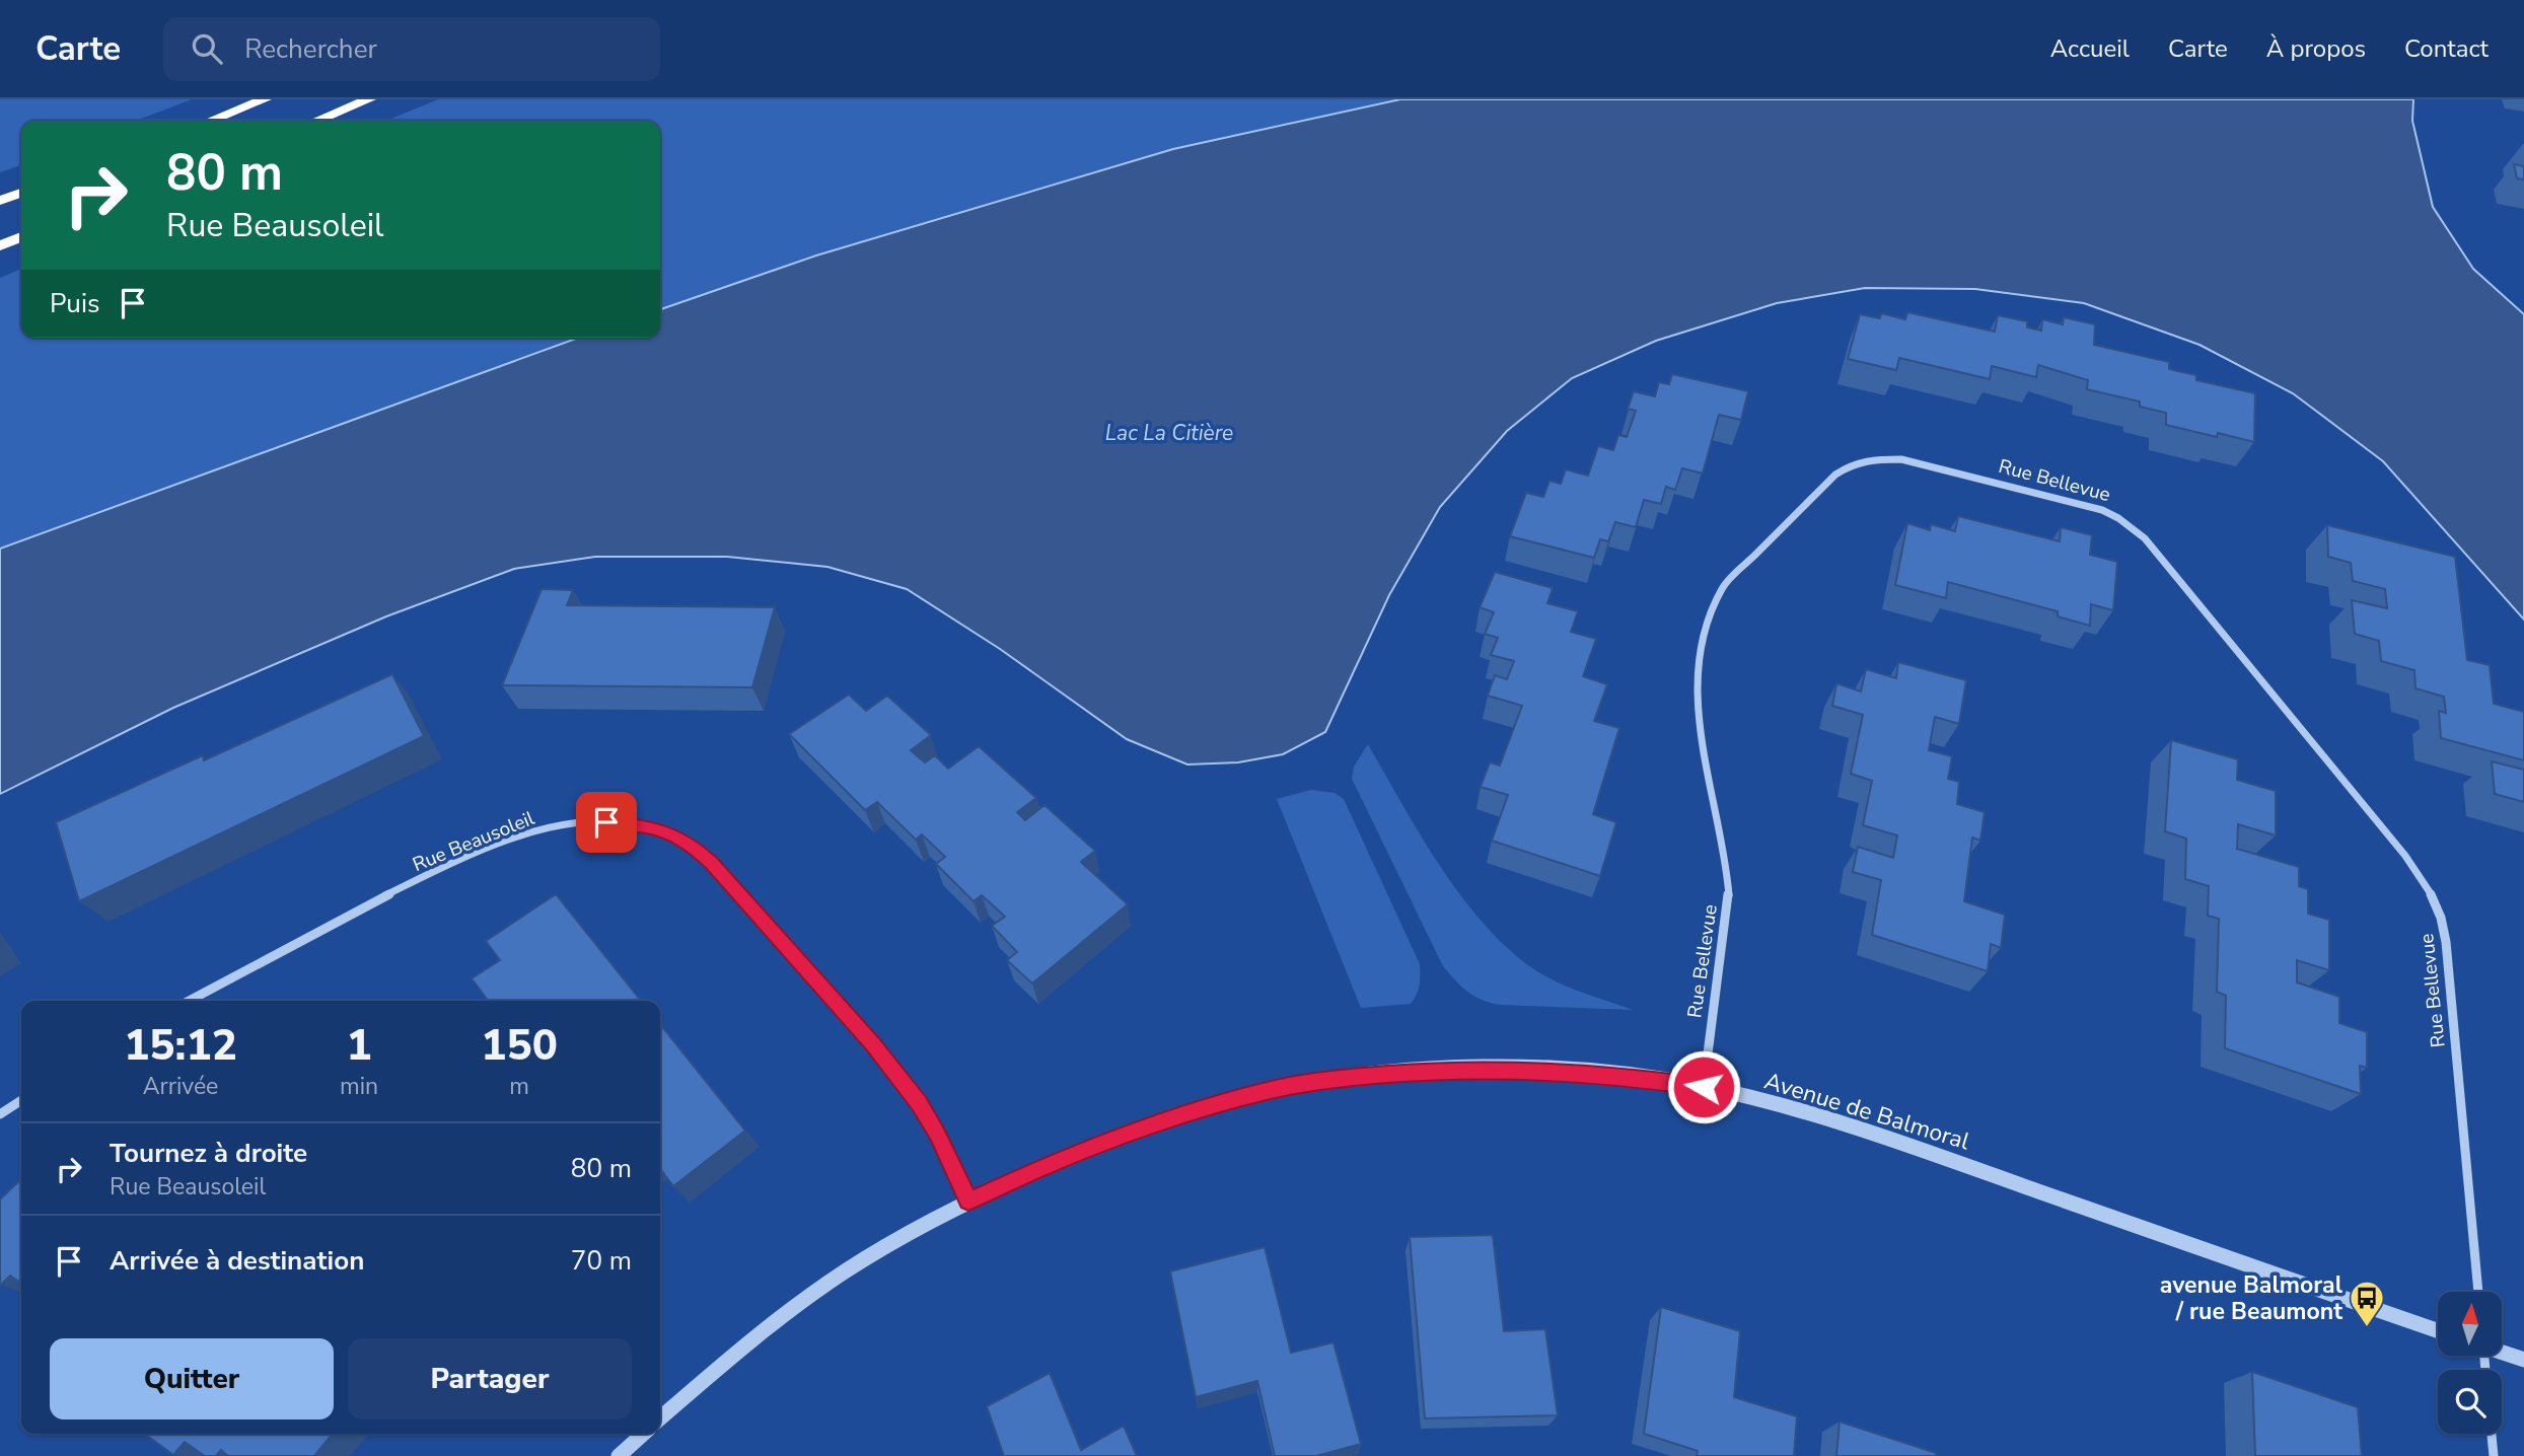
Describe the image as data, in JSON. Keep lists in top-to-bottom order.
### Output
{
  "streets": {
    "street": ["Rue Bellevue", "Rue Beausoleil", "Avenue de Balmoral"]
  },
  "crossings": [
    ["Rue Bellevue", "Avenue de Balmoral"],
    ["Rue Beausoleil", "Avenue de Balmoral"]
  ],
  "water": ["Lac La Citière"],
  "places": {
    "bus stop": ["avenue Balmoral / rue Beaumont"]
  },
  "north": "top",
  "page": {
    "header": "Carte",
    "search": "Rechercher",
    "nav": [
      "Accueil",
      "Carte",
      "À propos",
      "Contact"
    ],
    "turn": ["80 m", "Rue Beausoleil"],
    "then": "Puis",
    "eta": [
      "15:12",
      "Arrivée",
      "1",
      "min",
      "150",
      "m"
    ],
    "list": [
      {
        "name": "Tournez à droite",
        "note": "Rue Beausoleil",
        "value": "80 m"
      },
      {
        "name": "Arrivée à destination",
        "value": "70 m"
      }
    ],
    "buttons": ["Quitter", "Partager"]
  }
}
